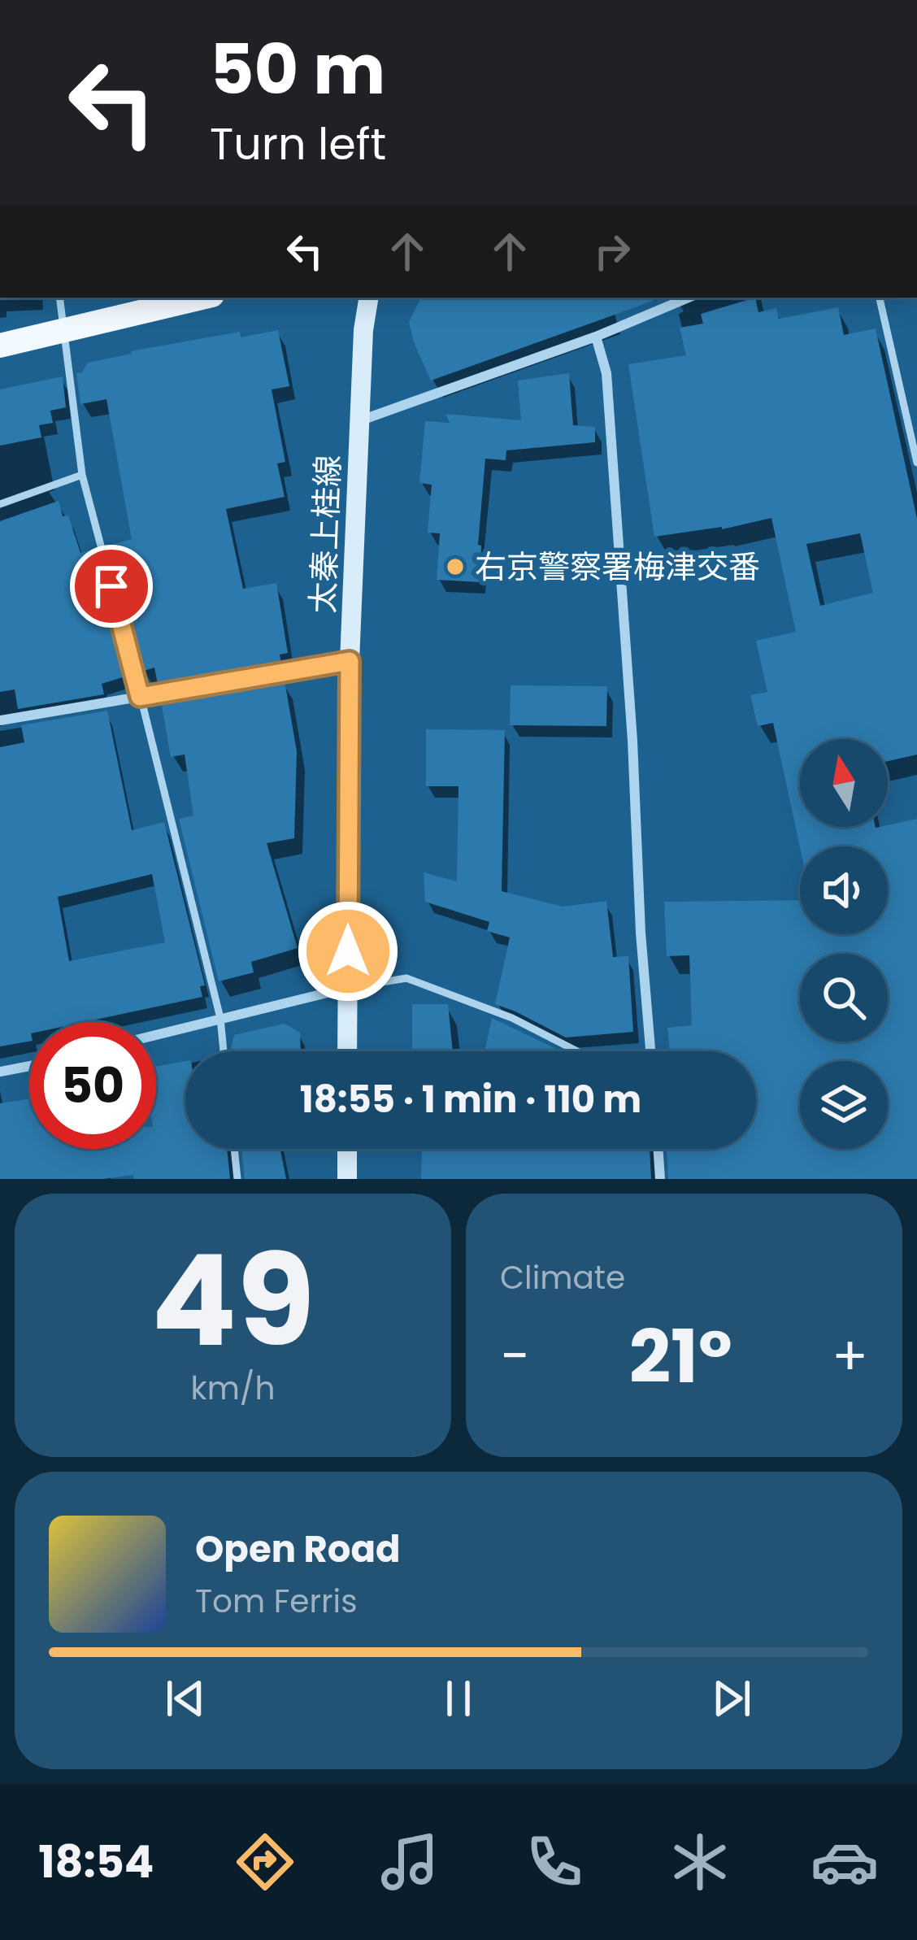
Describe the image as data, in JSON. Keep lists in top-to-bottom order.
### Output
{
  "streets": {
    "main road": ["太秦上桂線"]
  },
  "places": ["右京警察署梅津交番"],
  "north": "top",
  "page": {
    "turn": ["50 m", "Turn left"],
    "limit": "50",
    "trip": "18:55 · 1 min · 110 m",
    "tile": [
      ["49", "km/h"],
      "Climate"
    ],
    "heat": ["−", "21°", "+"],
    "song": ["Open Road", "Tom Ferris"],
    "tabs": "18:54"
  }
}
